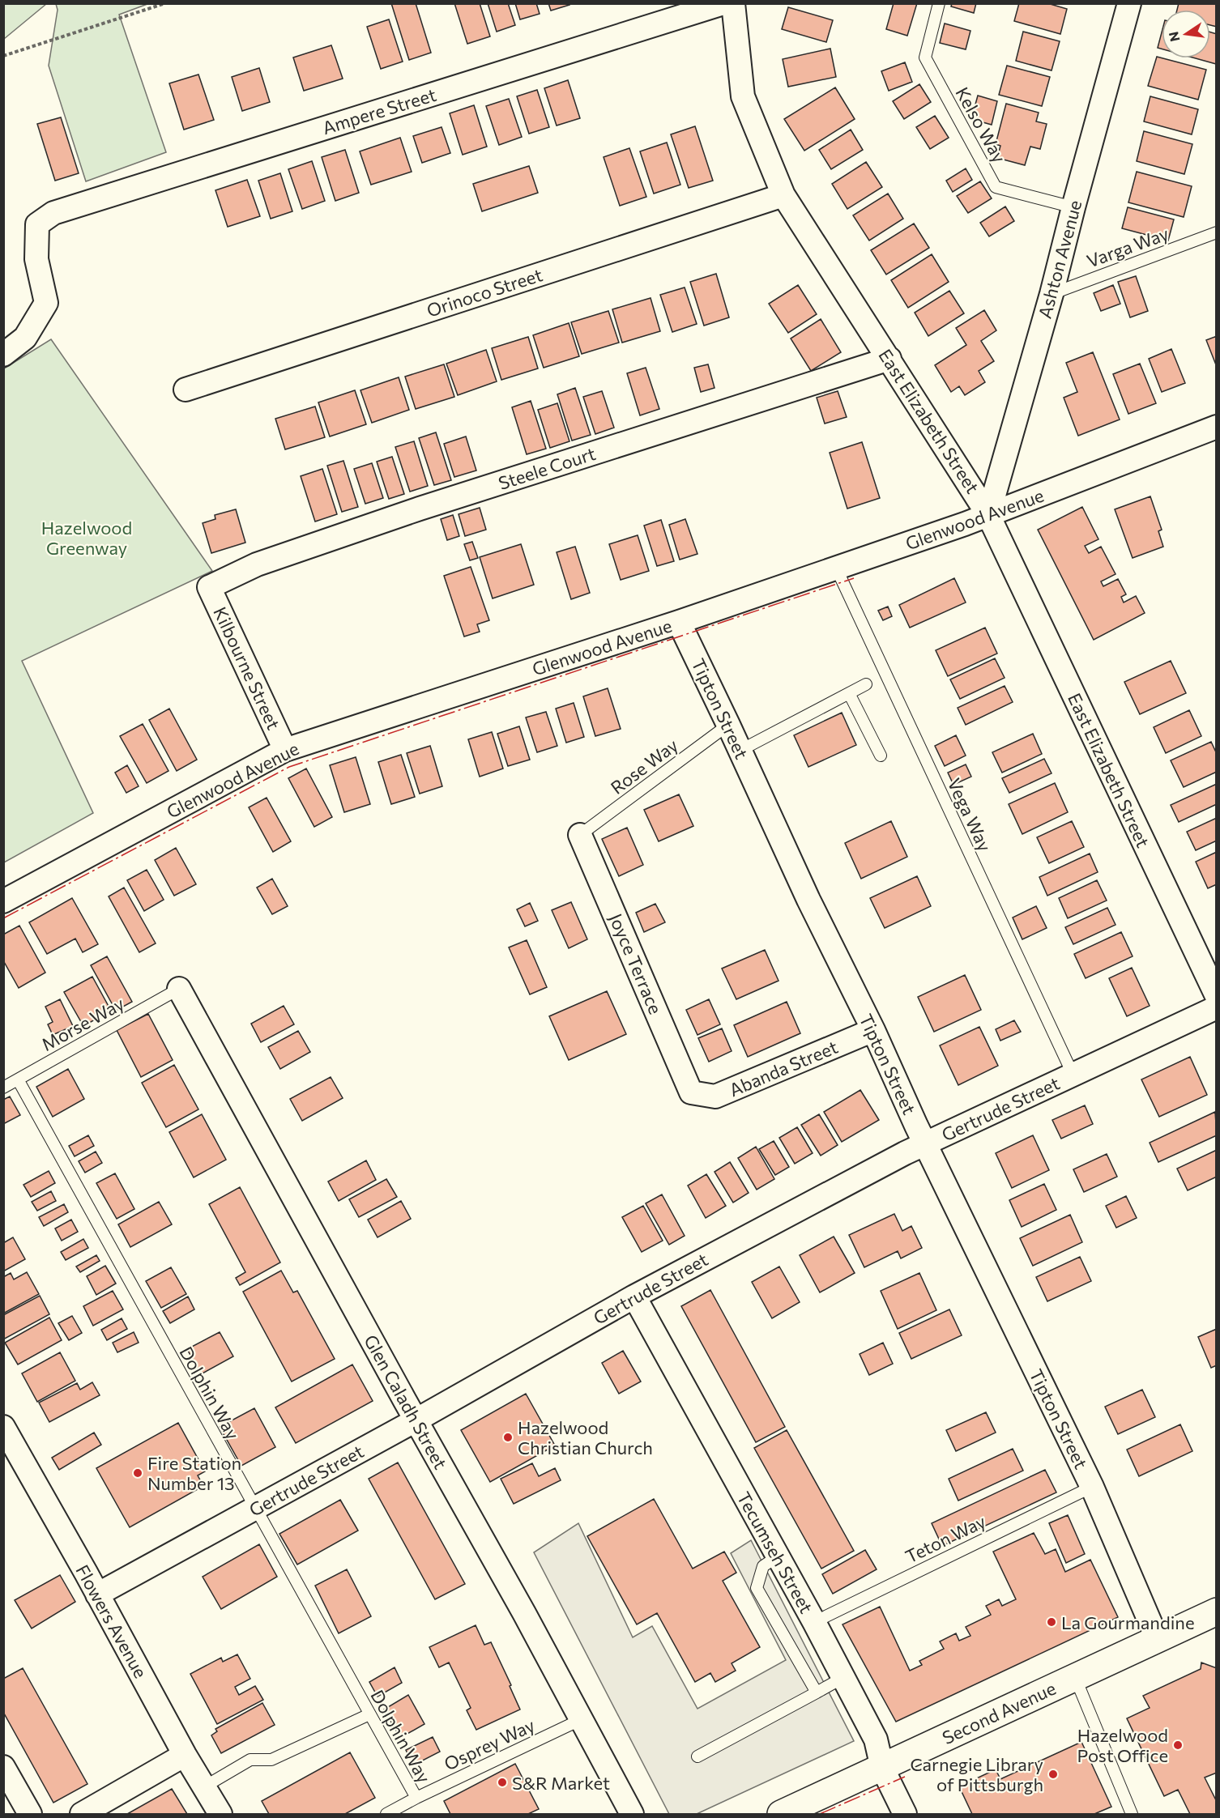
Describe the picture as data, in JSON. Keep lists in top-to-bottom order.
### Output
{
  "streets": {
    "main road": ["Second Avenue"],
    "street": [
      "Ampere Street",
      "Ashton Avenue",
      "Orinoco Street",
      "East Elizabeth Street",
      "Steele Court",
      "Glenwood Avenue",
      "Kilbourne Street",
      "Tipton Street",
      "Joyce Terrace",
      "Abanda Street",
      "Gertrude Street",
      "Glen Caladh Street",
      "Tecumseh Street",
      "Flowers Avenue"
    ],
    "lane": [
      "Kelso Way",
      "Varga Way",
      "Rose Way",
      "Vega Way",
      "Morse Way",
      "Dolphin Way",
      "Teton Way",
      "Osprey Way"
    ]
  },
  "crossings": [
    ["Kelso Way", "Ashton Avenue"],
    ["Varga Way", "Ashton Avenue"],
    ["Ashton Avenue", "East Elizabeth Street"],
    ["Ashton Avenue", "Glenwood Avenue"],
    ["Orinoco Street", "East Elizabeth Street"],
    ["East Elizabeth Street", "Steele Court"],
    ["East Elizabeth Street", "Glenwood Avenue"],
    ["Steele Court", "Kilbourne Street"],
    ["Glenwood Avenue", "Kilbourne Street"],
    ["Glenwood Avenue", "Tipton Street"],
    ["Glenwood Avenue", "Vega Way"],
    ["Tipton Street", "Rose Way"],
    ["Tipton Street", "Abanda Street"],
    ["Tipton Street", "Gertrude Street"],
    ["Tipton Street", "Teton Way"],
    ["Tipton Street", "Second Avenue"],
    ["Rose Way", "Joyce Terrace"],
    ["Vega Way", "Gertrude Street"],
    ["Joyce Terrace", "Abanda Street"],
    ["Morse Way", "Dolphin Way"],
    ["Morse Way", "Glen Caladh Street"],
    ["Gertrude Street", "Dolphin Way"],
    ["Gertrude Street", "Glen Caladh Street"],
    ["Gertrude Street", "Tecumseh Street"],
    ["Gertrude Street", "Flowers Avenue"],
    ["Dolphin Way", "Osprey Way"],
    ["Glen Caladh Street", "Osprey Way"],
    ["Teton Way", "Tecumseh Street"],
    ["Tecumseh Street", "Second Avenue"]
  ],
  "parks": ["Hazelwood Greenway"],
  "places": [
    "Hazelwood Christian Church",
    "Fire Station Number 13",
    "La Gourmandine",
    "Hazelwood Post Office",
    "Carnegie Library of Pittsburgh",
    "S&R Market"
  ],
  "north": "left"
}
